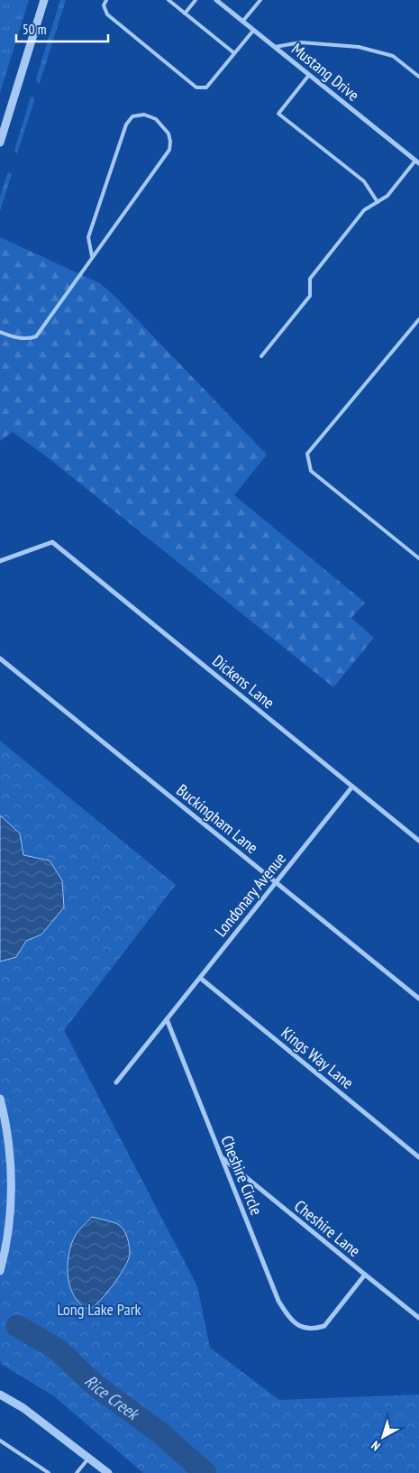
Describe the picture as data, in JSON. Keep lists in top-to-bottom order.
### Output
{
  "streets": {
    "street": [
      "Mustang Drive",
      "Dickens Lane",
      "Buckingham Lane",
      "Londonary Avenue",
      "Kings Way Lane",
      "Cheshire Circle",
      "Cheshire Lane"
    ]
  },
  "crossings": [
    ["Dickens Lane", "Londonary Avenue"],
    ["Buckingham Lane", "Londonary Avenue"],
    ["Londonary Avenue", "Kings Way Lane"],
    ["Londonary Avenue", "Cheshire Circle"],
    ["Cheshire Circle", "Cheshire Lane"]
  ],
  "water": ["Rice Creek"],
  "parks": ["Long Lake Park"],
  "scale_bar": "50 m",
  "north": "bottom left"
}
